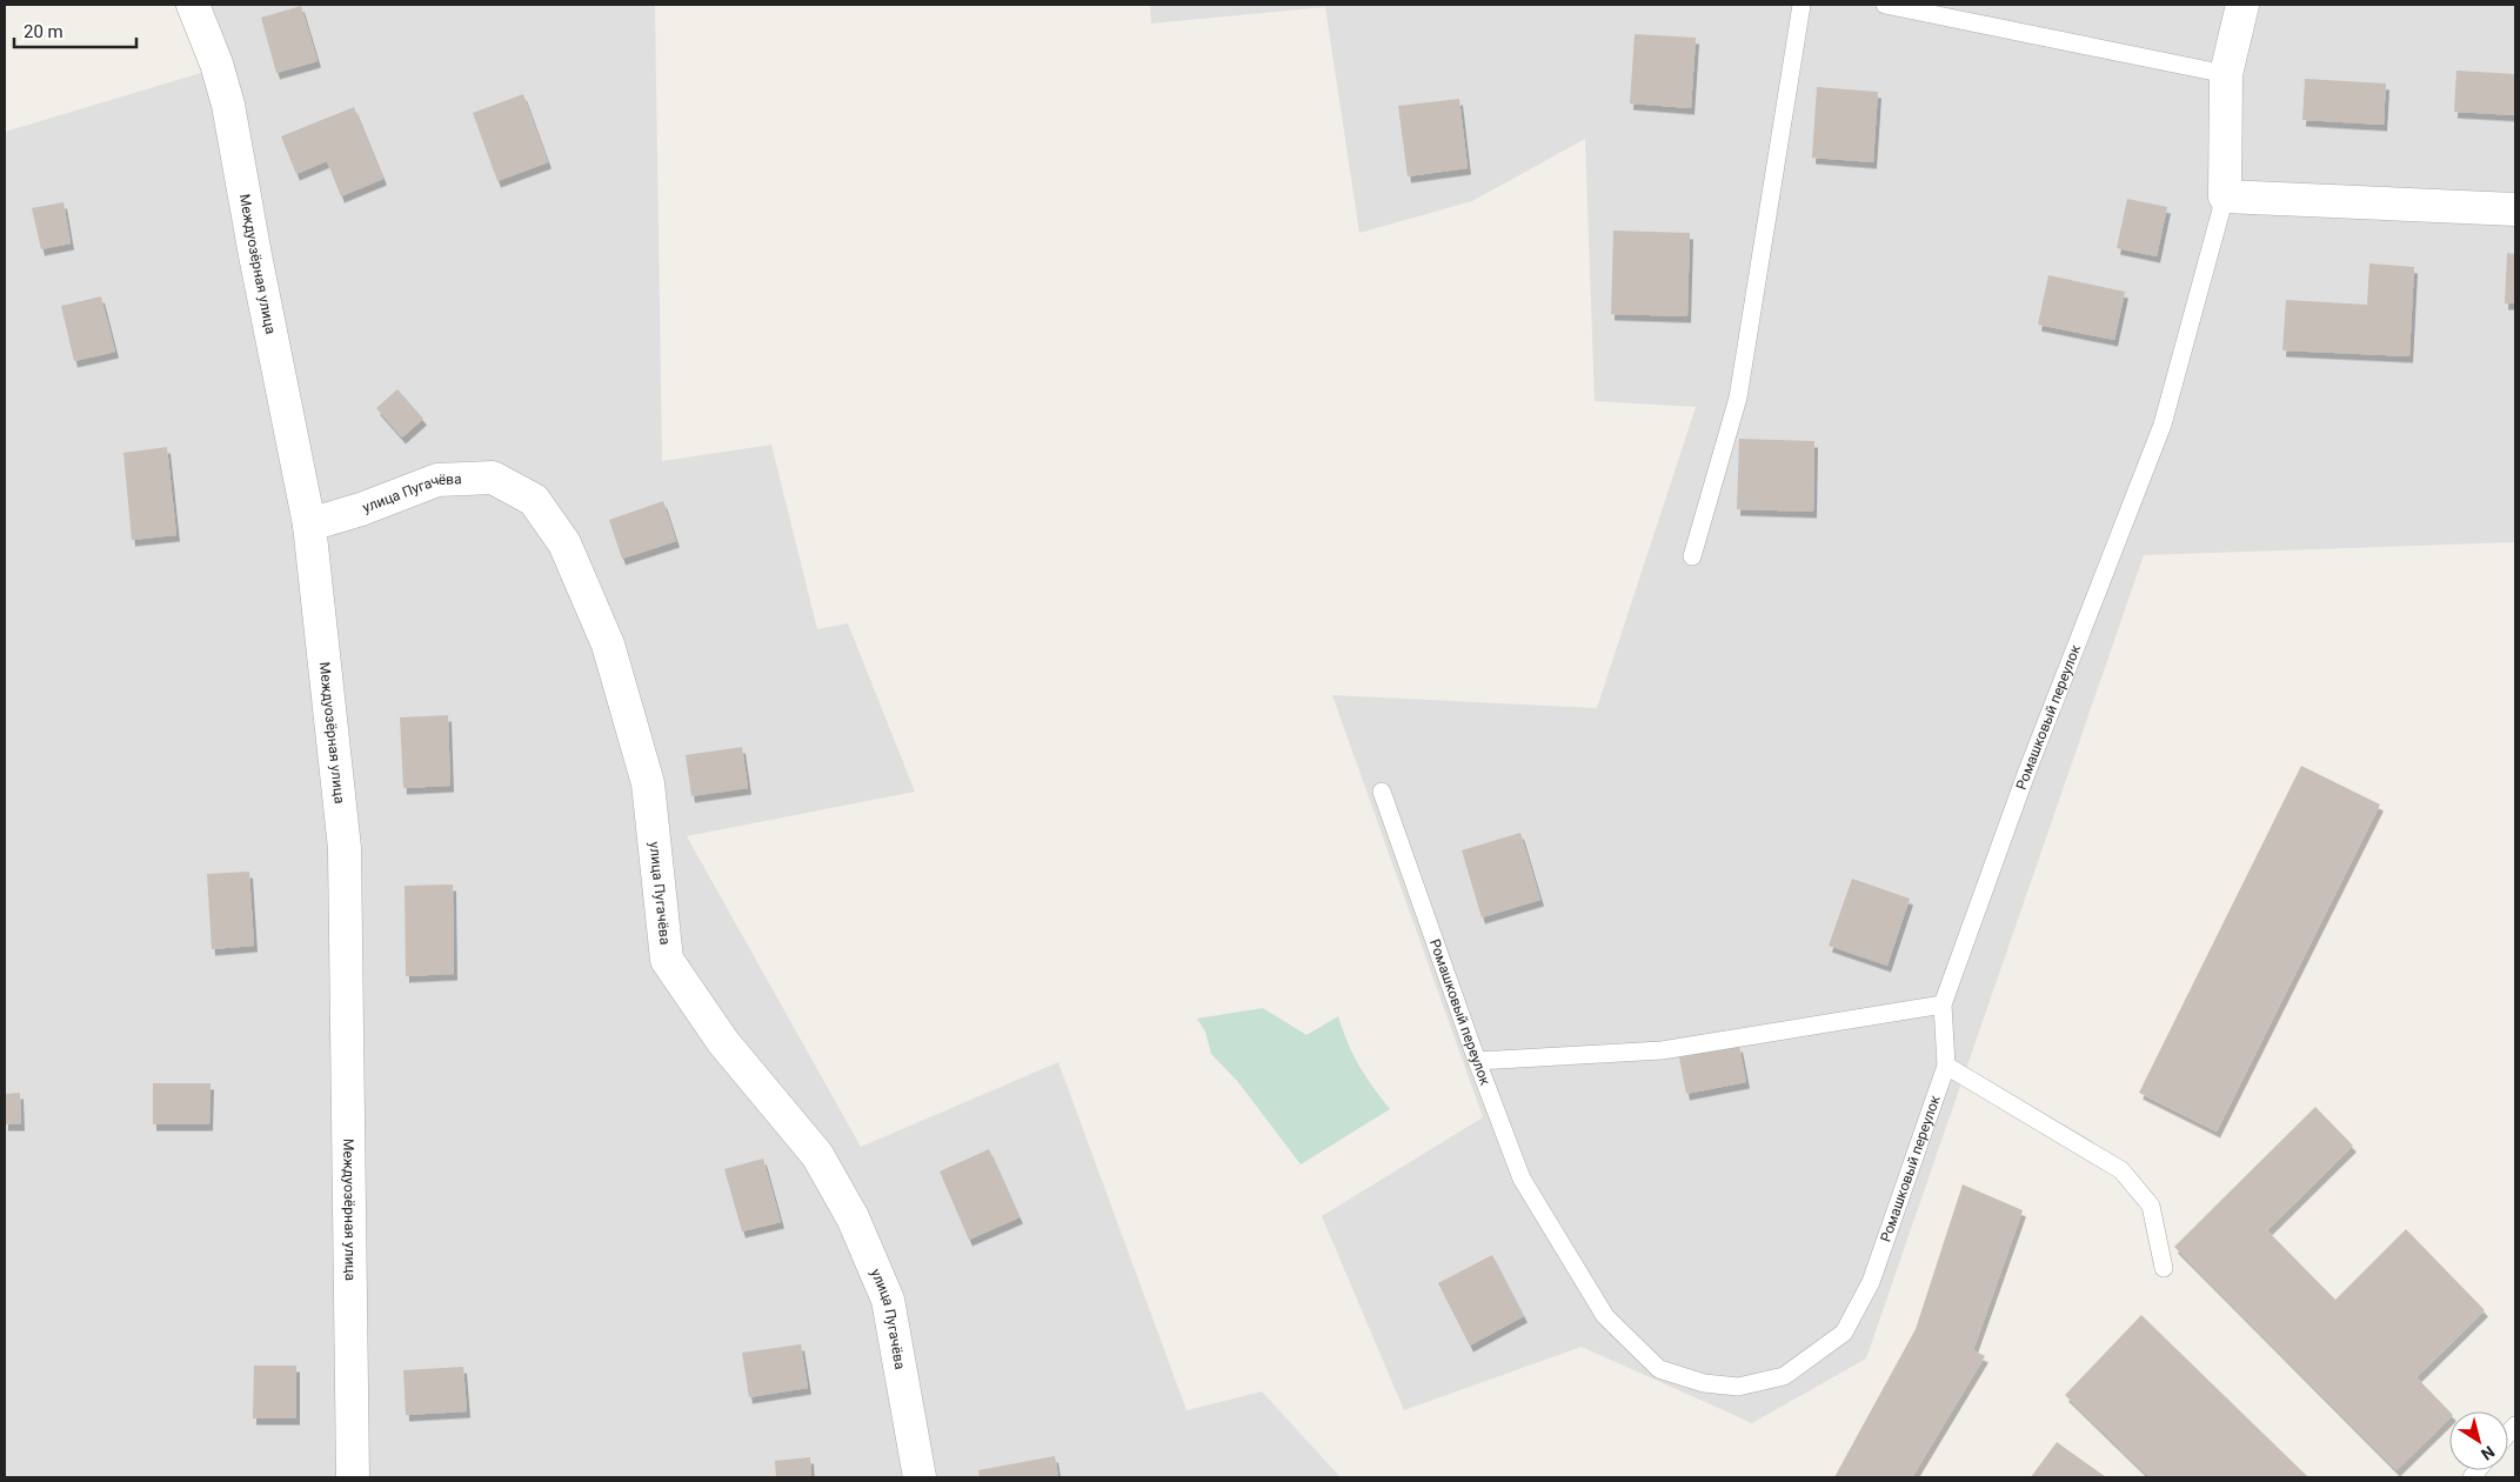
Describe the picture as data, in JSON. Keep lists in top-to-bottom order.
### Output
{
  "streets": {
    "street": ["Междуозёрная улица", "улица Пугачёва"],
    "lane": ["Ромашковый переулок"]
  },
  "crossings": [
    ["Междуозёрная улица", "улица Пугачёва"]
  ],
  "scale_bar": "20 m",
  "north": "bottom right"
}
